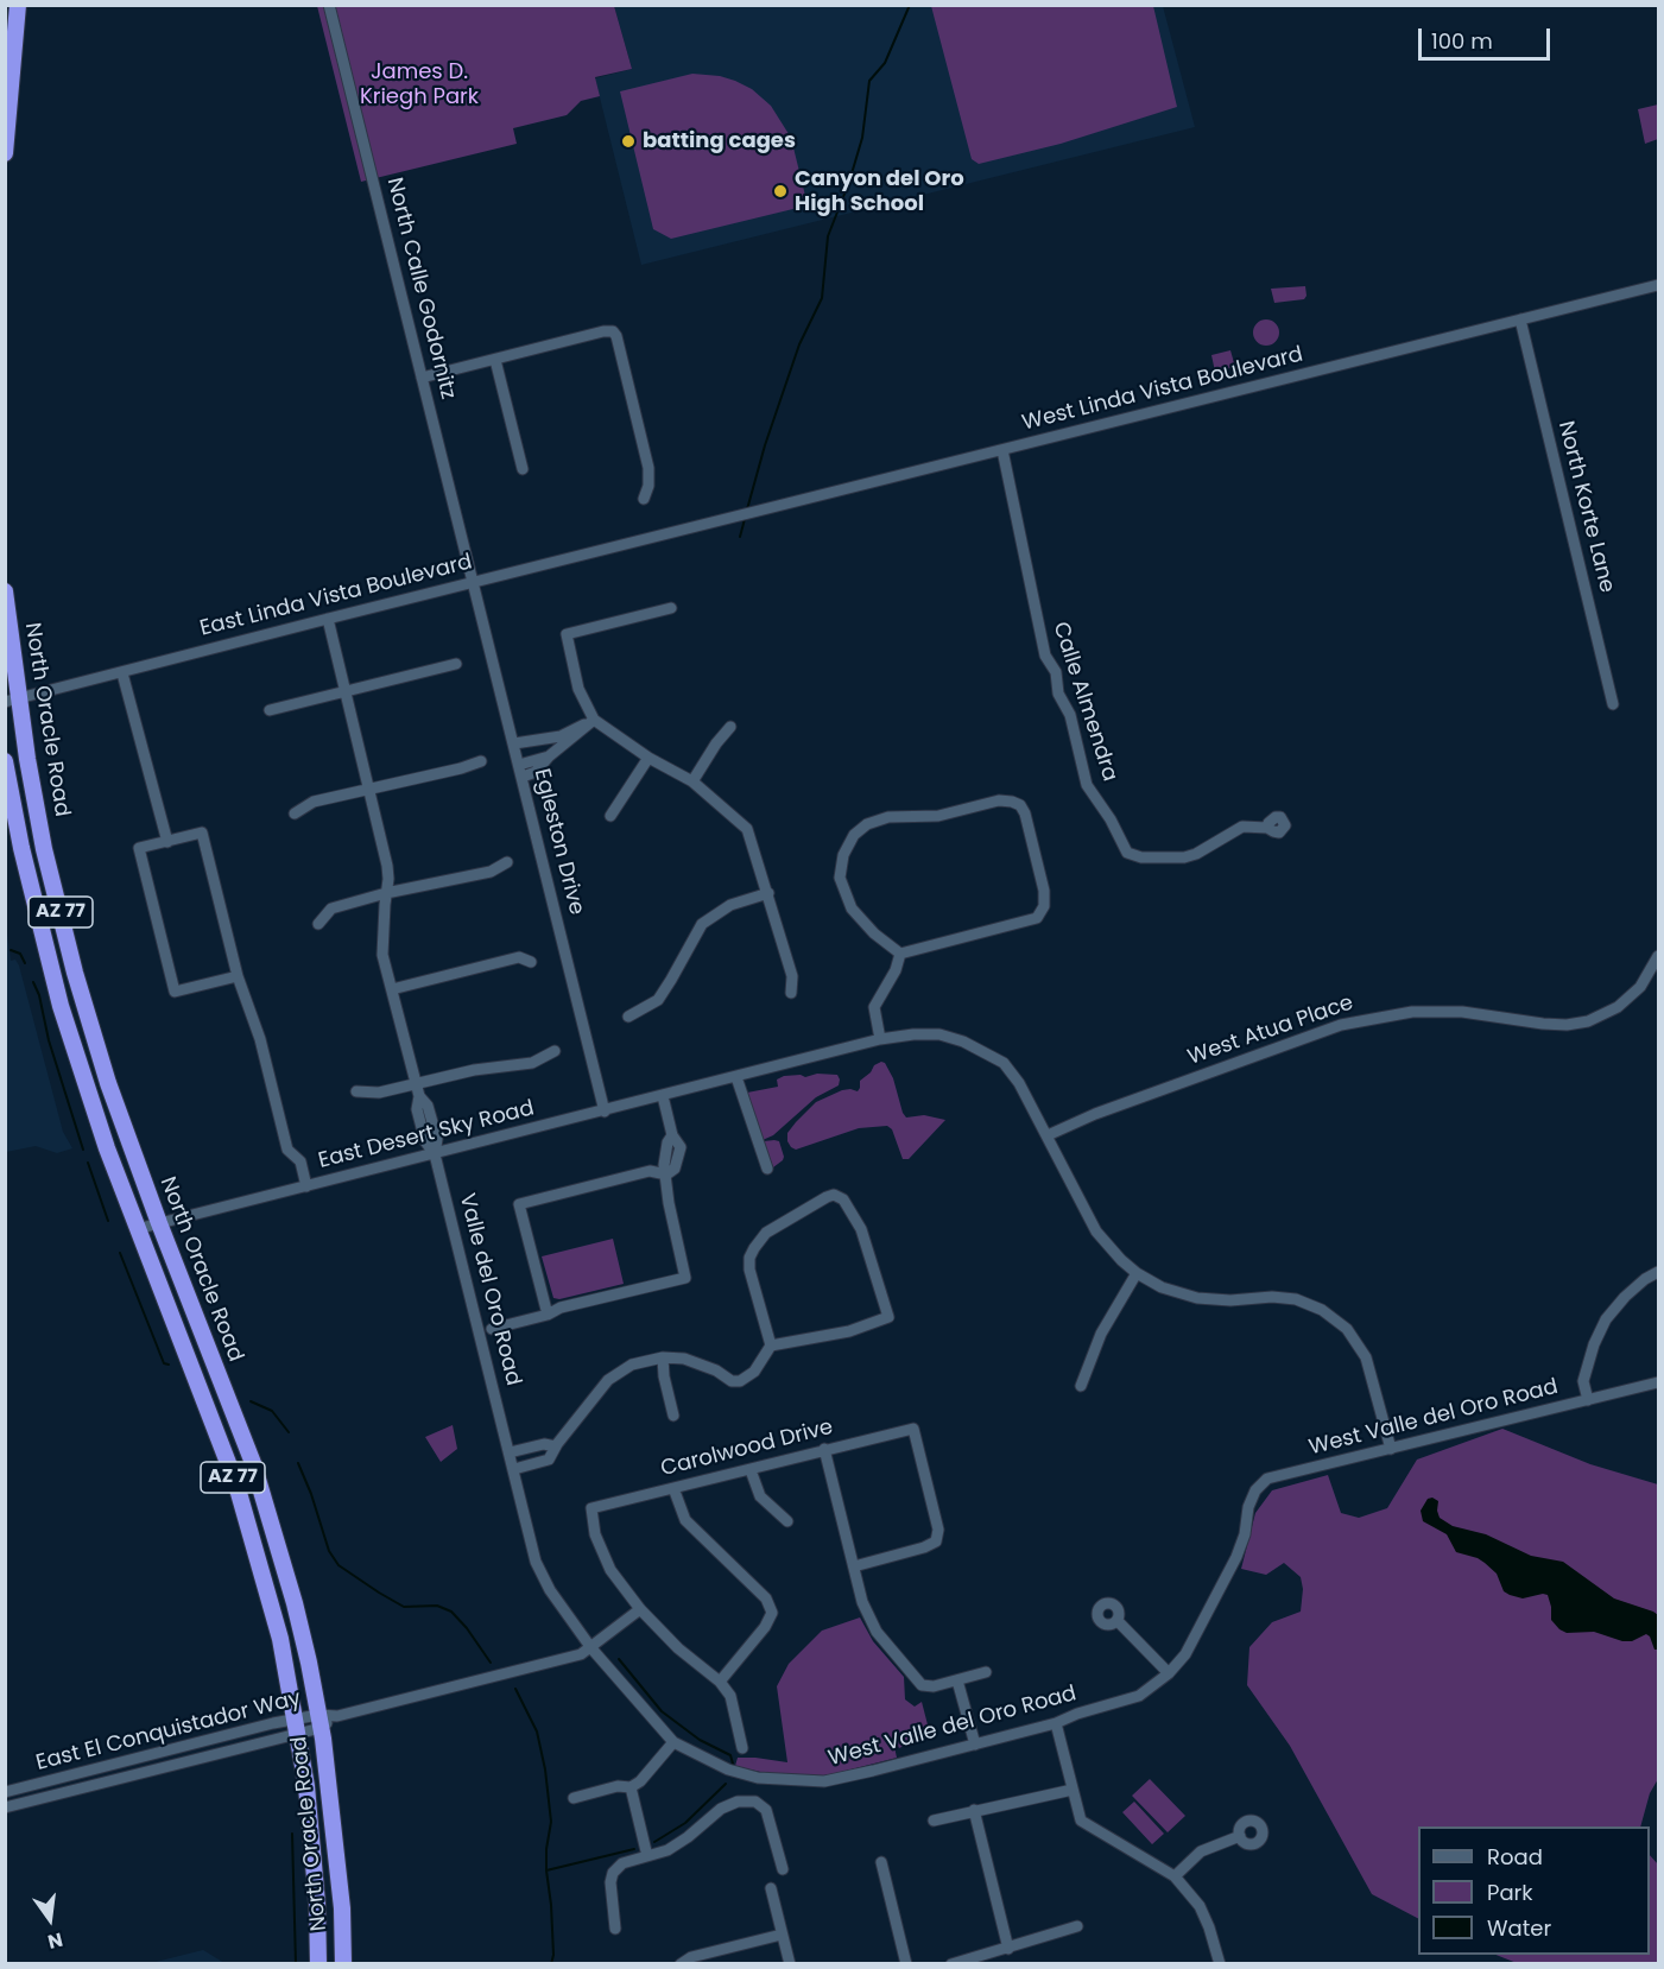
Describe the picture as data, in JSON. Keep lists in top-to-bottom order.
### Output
{
  "streets": {
    "highway": ["North Oracle Road", "AZ 77"],
    "street": [
      "North Calle Godornitz",
      "West Linda Vista Boulevard",
      "North Korte Lane",
      "East Linda Vista Boulevard",
      "Calle Almendra",
      "Egleston Drive",
      "West Atua Place",
      "East Desert Sky Road",
      "Valle del Oro Road",
      "West Valle del Oro Road",
      "Carolwood Drive",
      "East El Conquistador Way"
    ]
  },
  "crossings": [
    ["North Calle Godornitz", "East Linda Vista Boulevard"],
    ["North Calle Godornitz", "Egleston Drive"],
    ["West Linda Vista Boulevard", "North Korte Lane"],
    ["West Linda Vista Boulevard", "East Linda Vista Boulevard"],
    ["West Linda Vista Boulevard", "Calle Almendra"],
    ["East Linda Vista Boulevard", "North Oracle Road"],
    ["East Linda Vista Boulevard", "Egleston Drive"],
    ["East Linda Vista Boulevard", "Valle del Oro Road"],
    ["North Oracle Road", "East Desert Sky Road"],
    ["North Oracle Road", "East El Conquistador Way"],
    ["Egleston Drive", "East Desert Sky Road"],
    ["West Atua Place", "East Desert Sky Road"],
    ["East Desert Sky Road", "Valle del Oro Road"],
    ["East Desert Sky Road", "West Valle del Oro Road"],
    ["Valle del Oro Road", "West Valle del Oro Road"],
    ["West Valle del Oro Road", "East El Conquistador Way"]
  ],
  "parks": ["James D. Kriegh Park"],
  "places": ["batting cages", "Canyon del Oro High School"],
  "legend": ["Road", "Park", "Water"],
  "scale_bar": "100 m",
  "north": "bottom"
}
